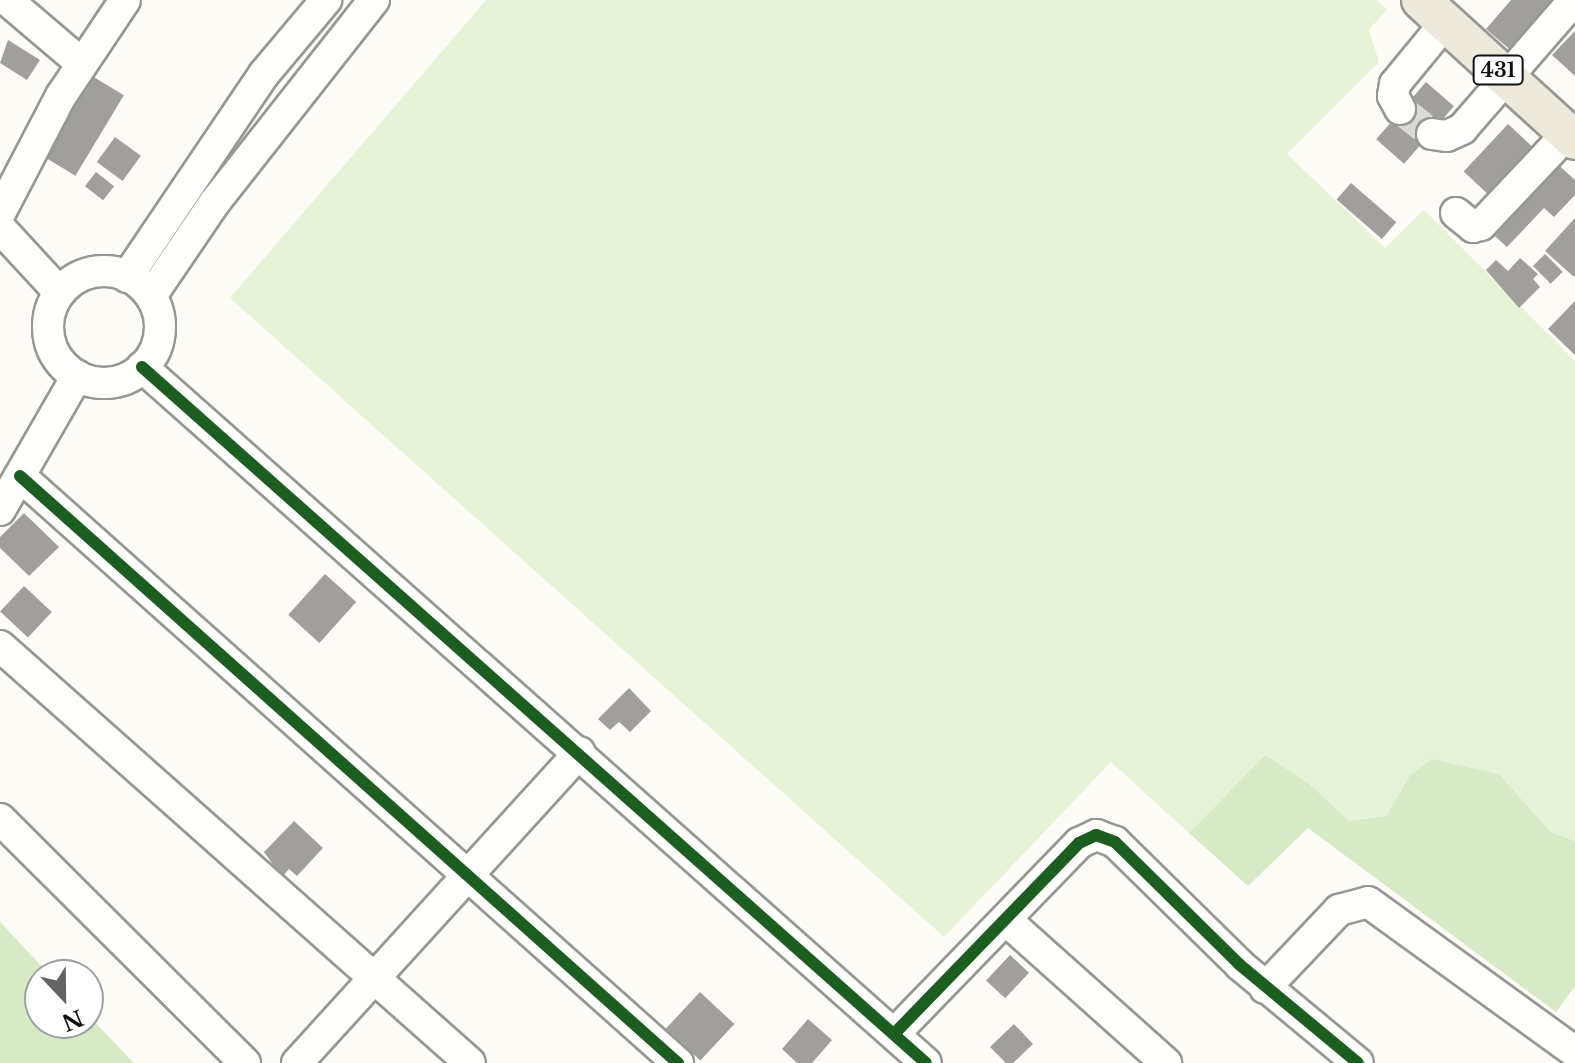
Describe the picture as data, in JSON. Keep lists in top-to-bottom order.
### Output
{
  "streets": {
    "main road": ["431"]
  },
  "north": "bottom"
}
